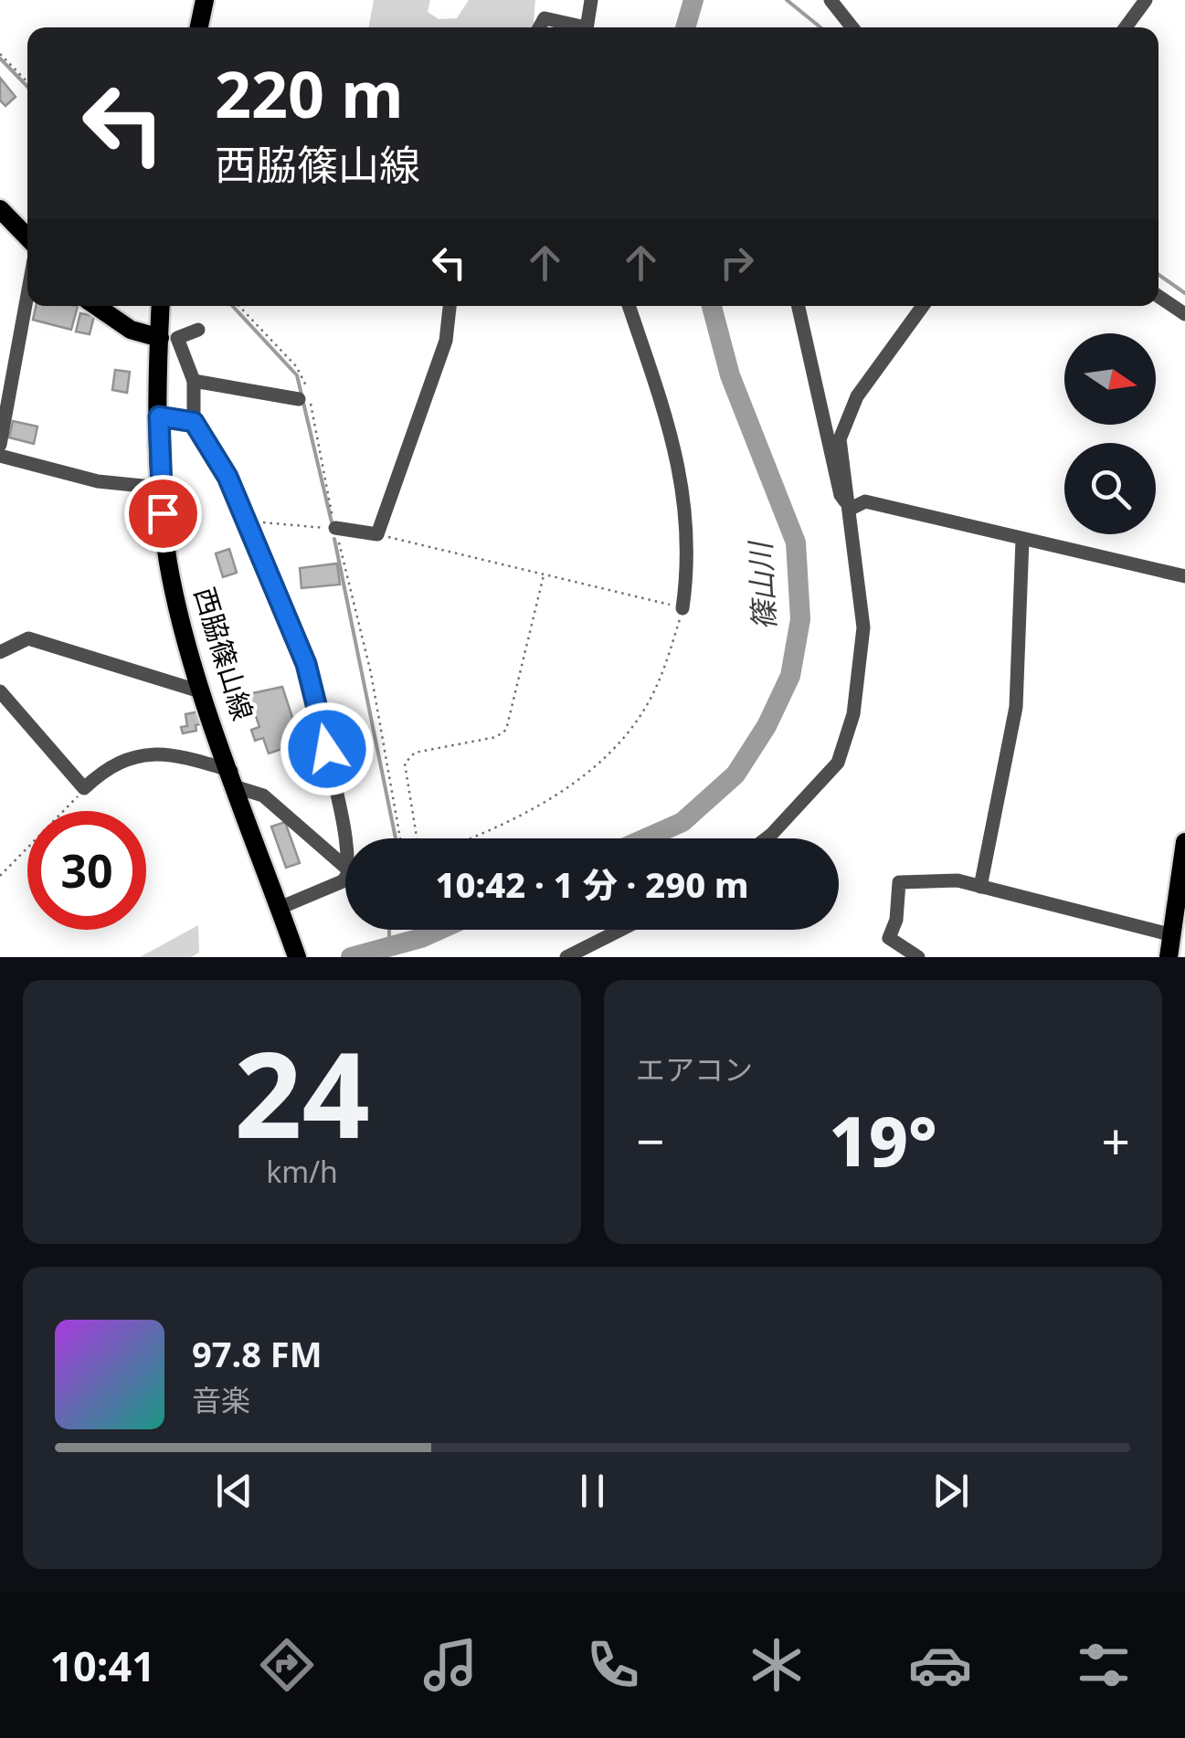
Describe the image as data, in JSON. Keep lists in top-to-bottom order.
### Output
{
  "streets": {
    "main road": ["西脇篠山線"]
  },
  "water": ["篠山川"],
  "north": "right",
  "page": {
    "turn": ["220 m", "西脇篠山線"],
    "limit": "30",
    "trip": "10:42 · 1 分 · 290 m",
    "tile": [
      ["24", "km/h"],
      "エアコン"
    ],
    "heat": ["−", "19°", "+"],
    "song": ["97.8 FM", "音楽"],
    "tabs": "10:41"
  }
}
